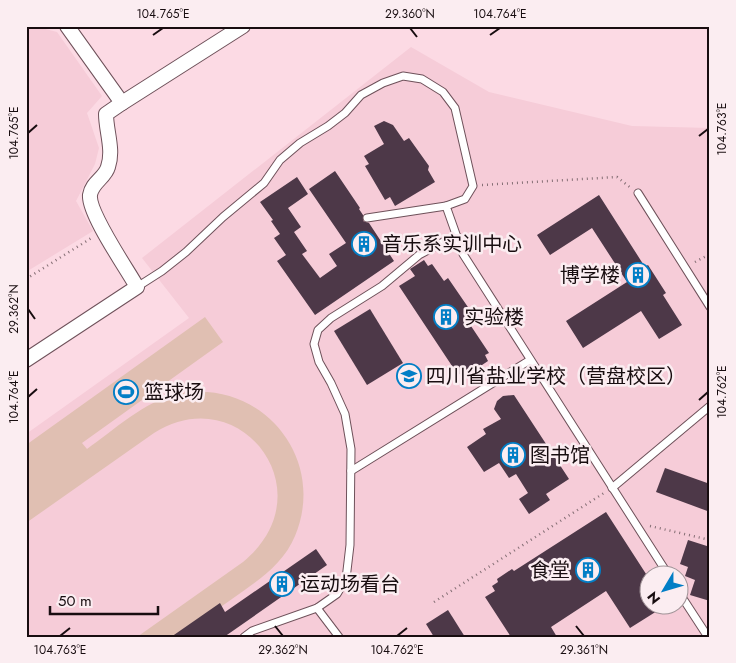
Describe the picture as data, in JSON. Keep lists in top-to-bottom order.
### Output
{
  "places": {
    "building": [
      "音乐系实训中心",
      "博学楼",
      "实验楼",
      "图书馆",
      "食堂",
      "运动场看台"
    ],
    "school or university": ["四川省盐业学校（营盘校区）"],
    "sports": ["篮球场"]
  },
  "scale_bar": "50 m",
  "north": "bottom left",
  "coordinates": [
    "104.765°E",
    "29.360°N",
    "104.764°E",
    "104.763°E",
    "29.362°N",
    "104.762°E",
    "29.361°N"
  ]
}
